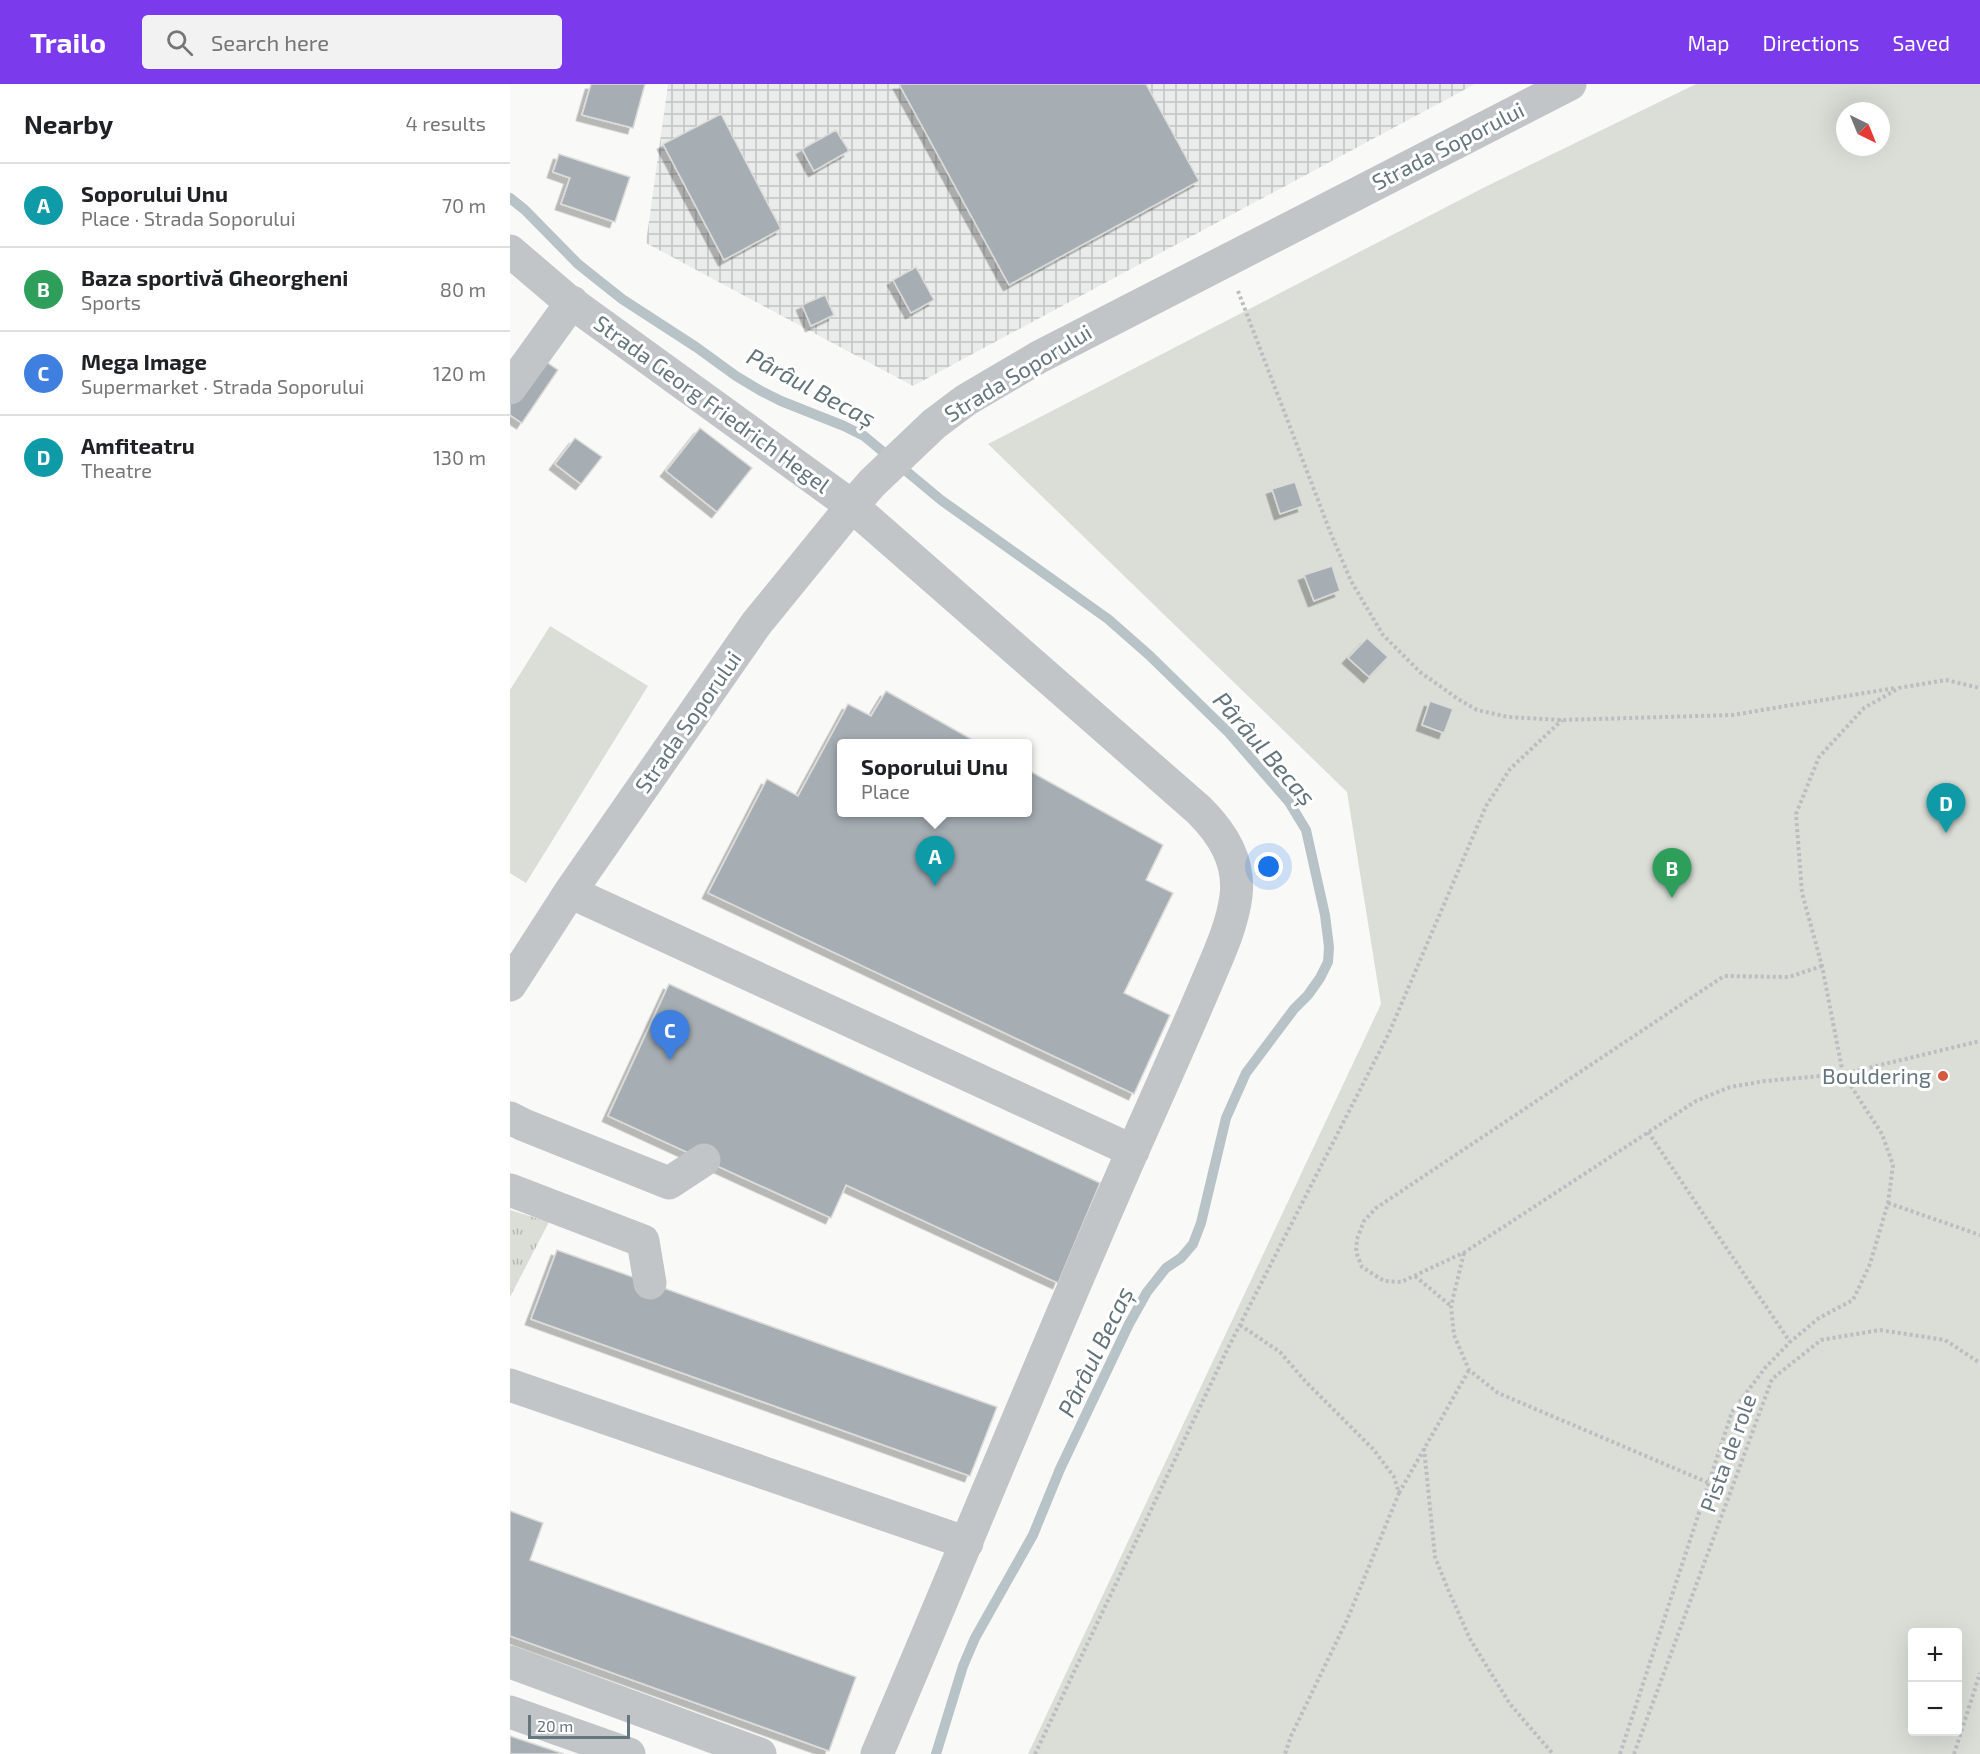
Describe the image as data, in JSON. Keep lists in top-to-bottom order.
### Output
{
  "streets": {
    "street": ["Strada Soporului", "Strada Georg Friedrich Hegel"],
    "path": ["Pista de role"]
  },
  "crossings": [
    ["Strada Soporului", "Strada Georg Friedrich Hegel"]
  ],
  "water": ["Pârâul Becaș"],
  "places": ["Bouldering"],
  "scale_bar": "20 m",
  "north": "bottom right",
  "page": {
    "header": "Trailo",
    "search": "Search here",
    "nav": ["Map", "Directions", "Saved"],
    "heading": ["Nearby", "4 results"],
    "list": [
      {
        "mark": "A",
        "name": "Soporului Unu",
        "note": "Place · Strada Soporului",
        "value": "70 m"
      },
      {
        "mark": "B",
        "name": "Baza sportivă Gheorgheni",
        "note": "Sports",
        "value": "80 m"
      },
      {
        "mark": "C",
        "name": "Mega Image",
        "note": "Supermarket · Strada Soporului",
        "value": "120 m"
      },
      {
        "mark": "D",
        "name": "Amfiteatru",
        "note": "Theatre",
        "value": "130 m"
      }
    ],
    "popup": ["Soporului Unu", "Place"],
    "pins": [
      "D",
      "A",
      "B",
      "C"
    ],
    "map_buttons": ["+", "−"],
    "scale": "20 m"
  }
}
